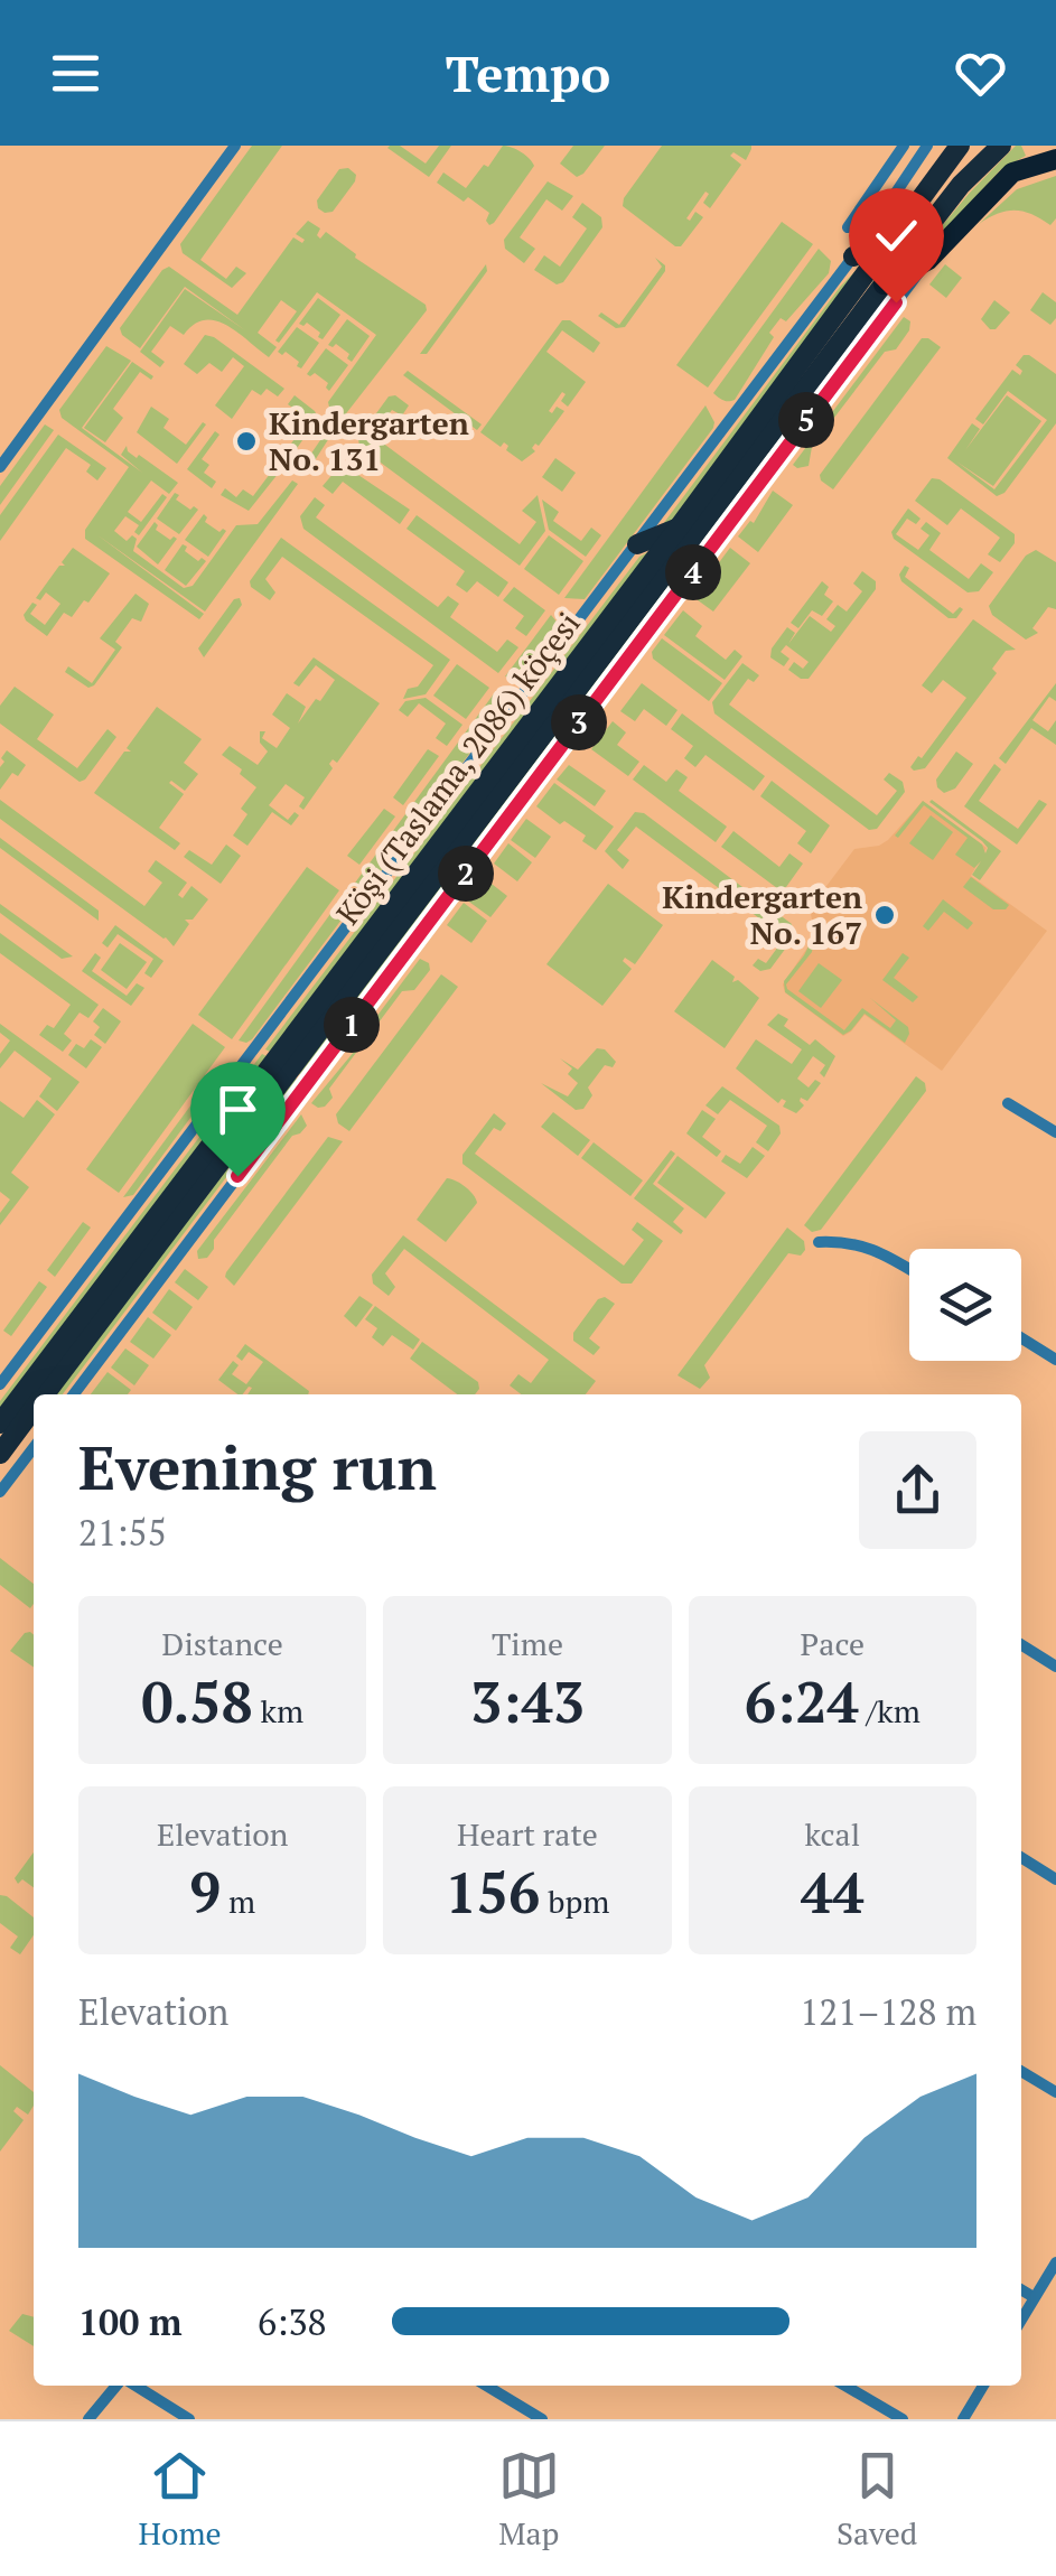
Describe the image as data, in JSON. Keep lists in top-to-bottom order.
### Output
{
  "streets": {
    "main road": ["Köşi (Taslama, 2086) köçesi"]
  },
  "places": ["Kindergarten No. 131", "Kindergarten No. 167"],
  "page": {
    "header": "Tempo",
    "pins": [
      "5",
      "4",
      "3",
      "2",
      "1"
    ],
    "heading": ["Evening run", "21:55"],
    "stats": [
      ["Distance", "0.58 km"],
      ["Time", "3:43"],
      ["Pace", "6:24 /km"],
      ["Elevation", "9 m"],
      ["Heart rate", "156 bpm"],
      ["kcal", "44"]
    ],
    "chart": ["Elevation", "121–128 m"],
    "list": [
      {
        "name": "100 m",
        "note": "6:38"
      }
    ],
    "tabs": ["Home", "Map", "Saved"]
  }
}
